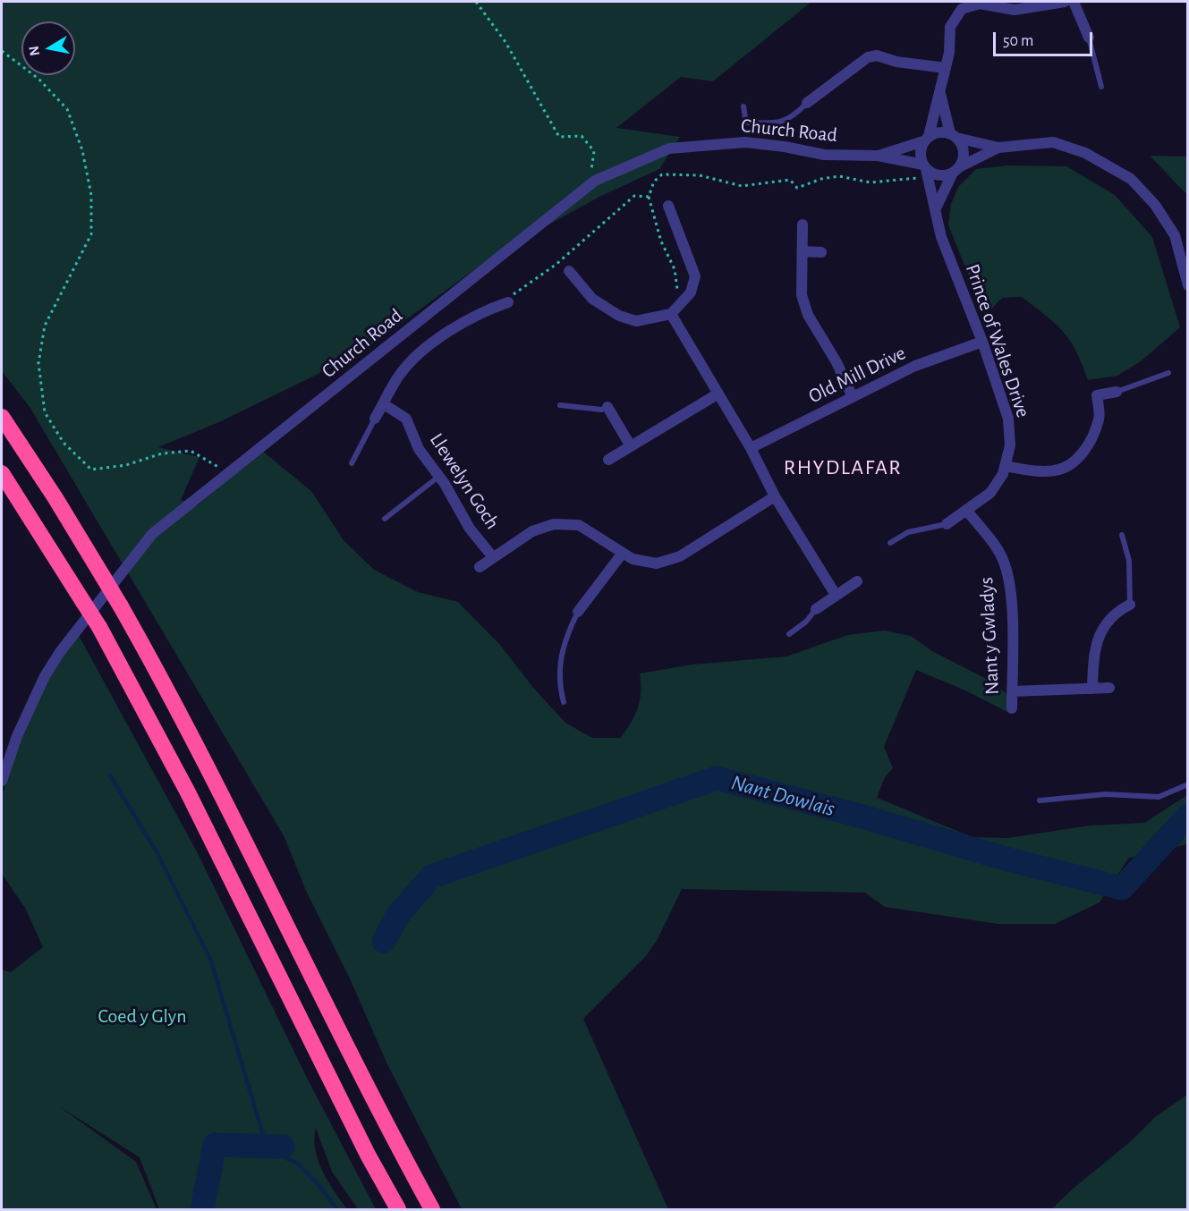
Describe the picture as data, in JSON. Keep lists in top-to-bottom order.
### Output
{
  "streets": {
    "street": [
      "Church Road",
      "Prince of Wales Drive",
      "Old Mill Drive",
      "Llewelyn Goch",
      "Nant y Gwladys"
    ]
  },
  "crossings": [
    ["Church Road", "Prince of Wales Drive"],
    ["Prince of Wales Drive", "Old Mill Drive"],
    ["Prince of Wales Drive", "Nant y Gwladys"]
  ],
  "districts": ["RHYDLAFAR"],
  "water": ["Nant Dowlais"],
  "parks": ["Coed y Glyn"],
  "scale_bar": "50 m",
  "north": "left"
}
